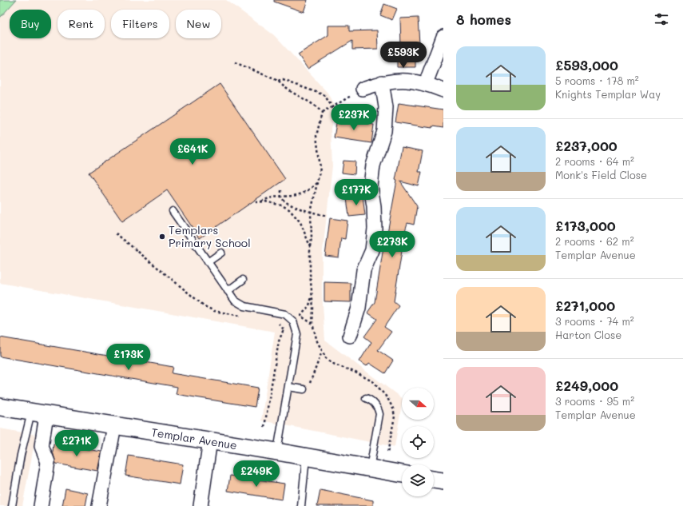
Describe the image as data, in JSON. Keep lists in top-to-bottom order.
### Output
{
  "streets": {
    "street": ["Templar Avenue"]
  },
  "places": ["Templars Primary School"],
  "north": "right",
  "page": {
    "heading": "8 homes",
    "chip": [
      "Buy",
      "Rent",
      "Filters",
      "New"
    ],
    "list": [
      {
        "name": "£593,000",
        "note": "5 rooms · 178 m² · Knights Templar Way"
      },
      {
        "name": "£237,000",
        "note": "2 rooms · 64 m² · Monk's Field Close"
      },
      {
        "name": "£173,000",
        "note": "2 rooms · 62 m² · Templar Avenue"
      },
      {
        "name": "£271,000",
        "note": "3 rooms · 74 m² · Harton Close"
      },
      {
        "name": "£249,000",
        "note": "3 rooms · 95 m² · Templar Avenue"
      }
    ],
    "price": [
      "£593K",
      "£237K",
      "£641K",
      "£177K",
      "£273K",
      "£173K",
      "£271K",
      "£249K"
    ]
  }
}
